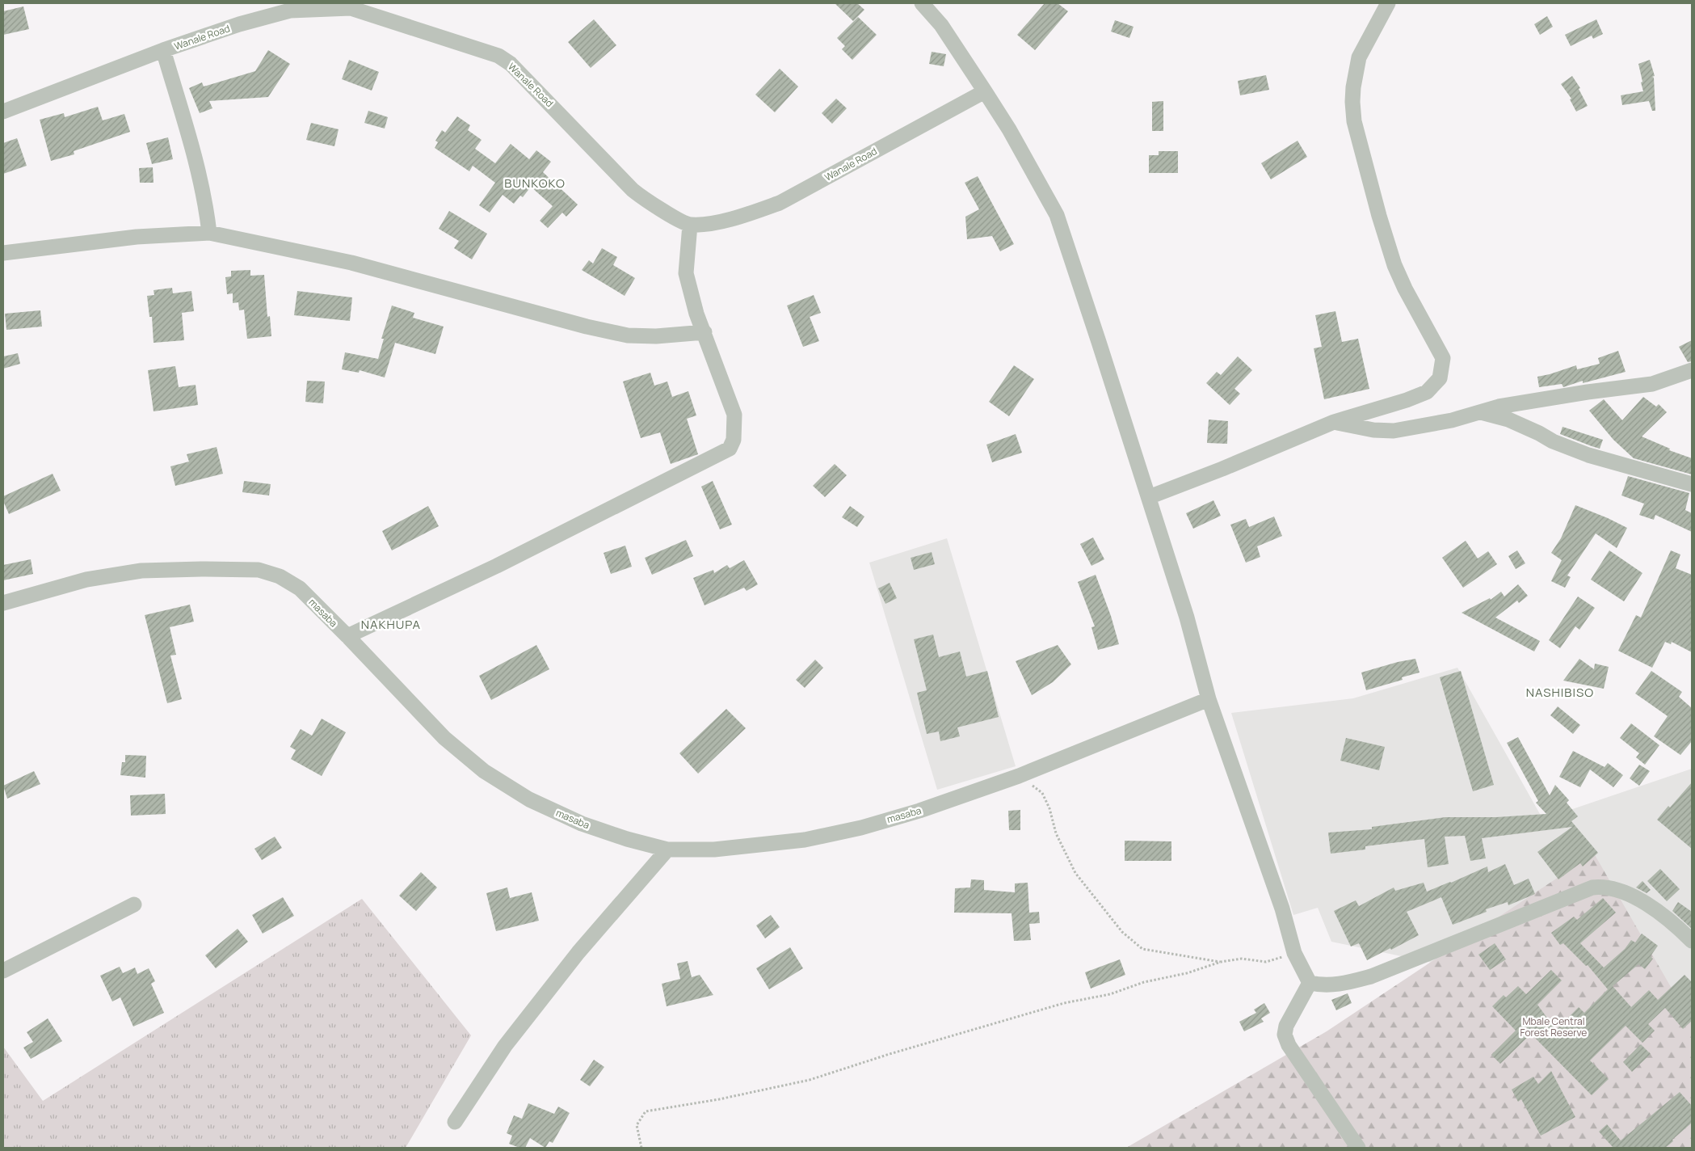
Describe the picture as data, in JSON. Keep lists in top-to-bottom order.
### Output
{
  "streets": {
    "street": ["Wanale Road", "masaba"]
  },
  "districts": ["BUNKOKO", "NAKHUPA", "NASHIBISO"],
  "parks": ["Mbale Central Forest Reserve"]
}
